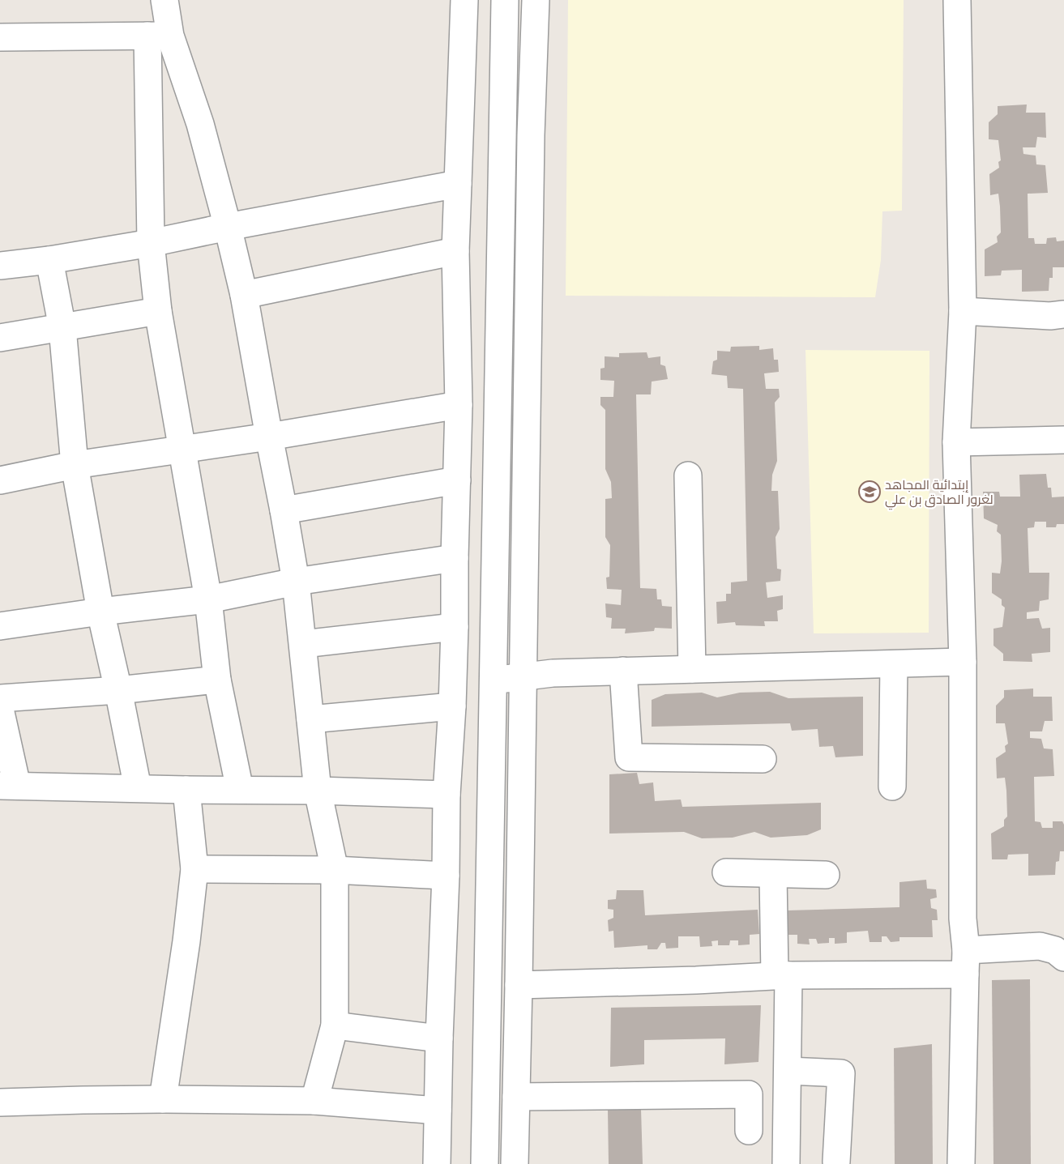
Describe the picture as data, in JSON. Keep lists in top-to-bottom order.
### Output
{
  "places": {
    "school or university": ["إبتدائية المجاهد لغرور الصادق بن علي"]
  }
}
